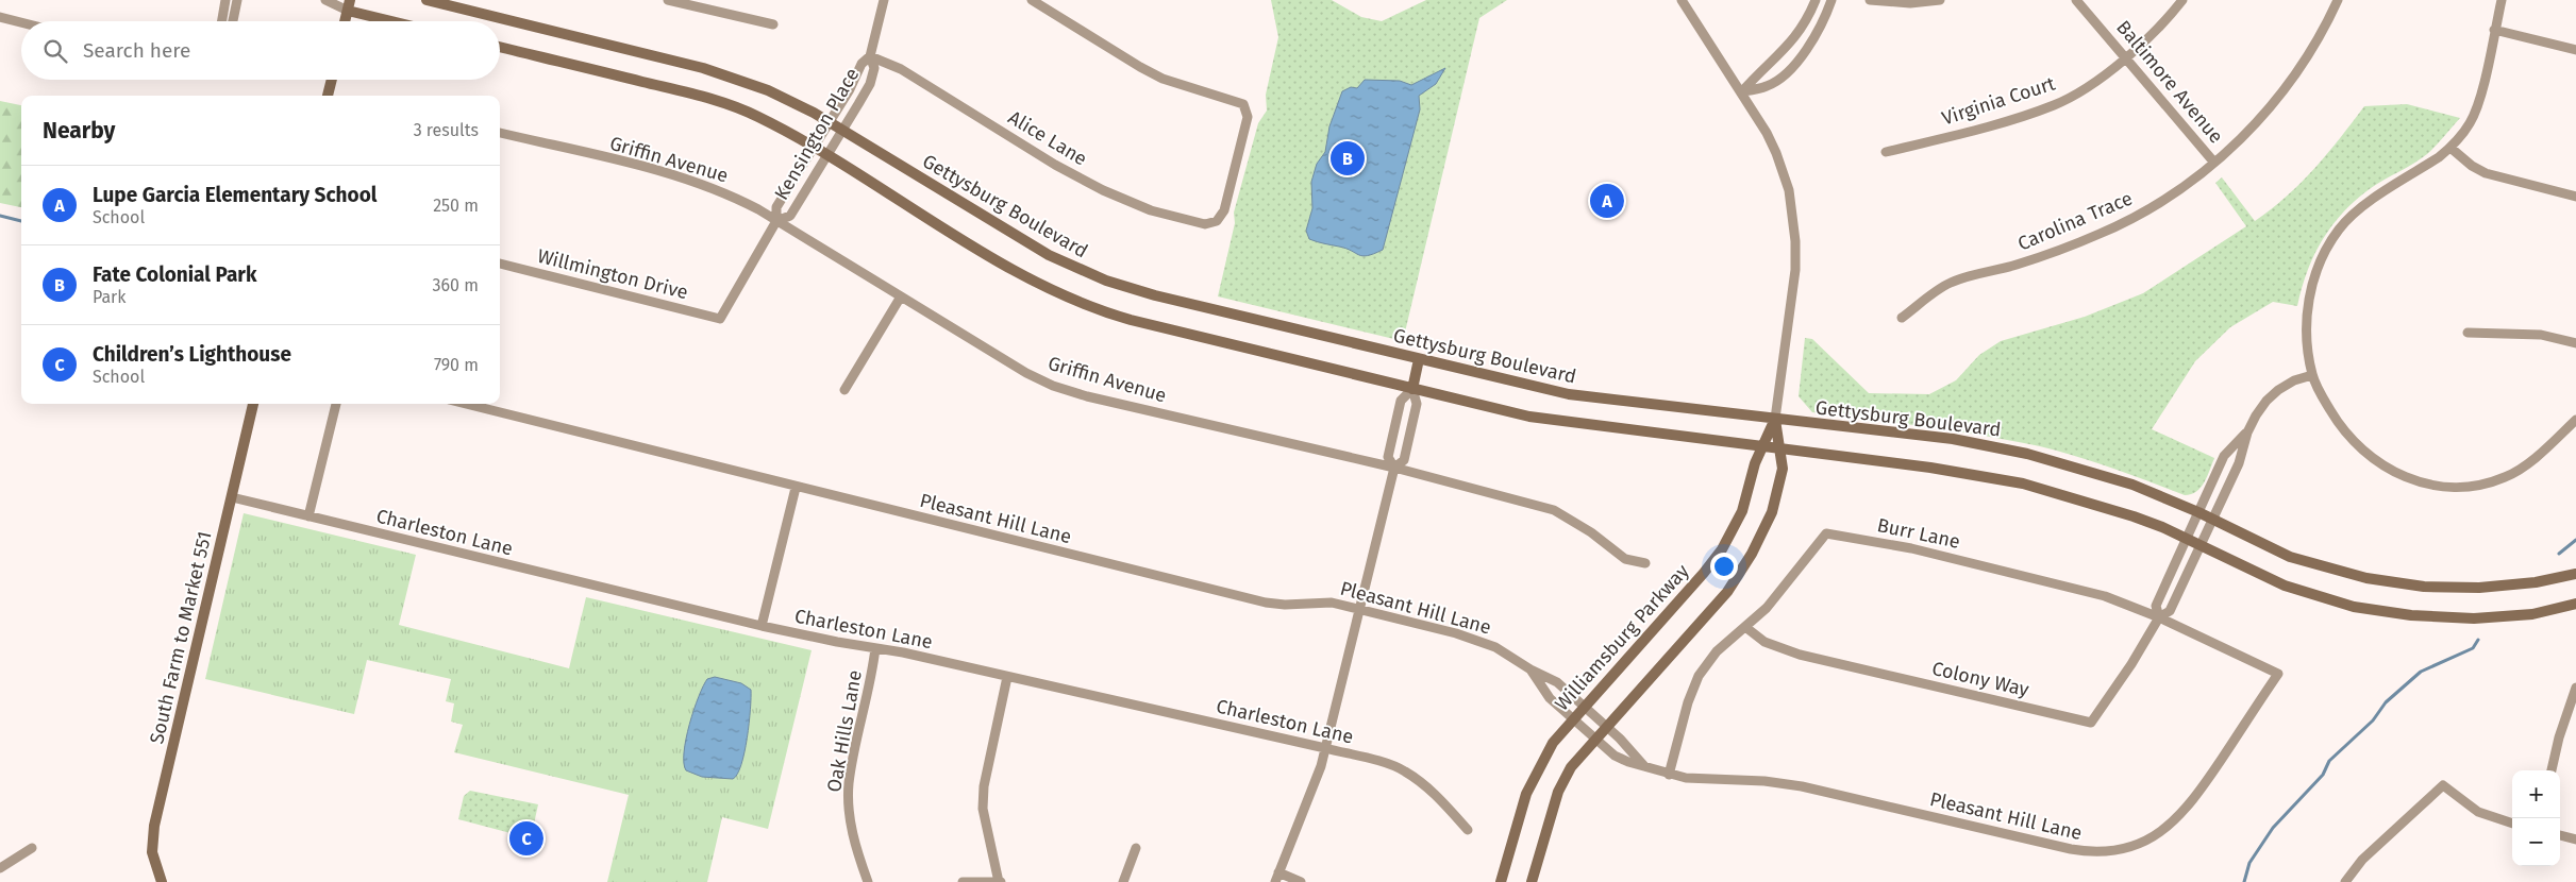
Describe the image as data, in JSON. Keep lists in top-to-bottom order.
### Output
{
  "streets": {
    "street": [
      "Baltimore Avenue",
      "Virginia Court",
      "Kensington Place",
      "Alice Lane",
      "Griffin Avenue",
      "Gettysburg Boulevard",
      "Carolina Trace",
      "Willmington Drive",
      "Pleasant Hill Lane",
      "Charleston Lane",
      "Burr Lane",
      "South Farm to Market 551",
      "Williamsburg Parkway",
      "Colony Way",
      "Oak Hills Lane"
    ]
  },
  "crossings": [
    ["Baltimore Avenue", "Virginia Court"],
    ["Baltimore Avenue", "Carolina Trace"],
    ["Kensington Place", "Alice Lane"],
    ["Kensington Place", "Griffin Avenue"],
    ["Kensington Place", "Gettysburg Boulevard"],
    ["Kensington Place", "Willmington Drive"],
    ["Gettysburg Boulevard", "Williamsburg Parkway"],
    ["Gettysburg Boulevard", "Colony Way"],
    ["Pleasant Hill Lane", "Burr Lane"],
    ["Pleasant Hill Lane", "Williamsburg Parkway"],
    ["Charleston Lane", "South Farm to Market 551"],
    ["Charleston Lane", "Oak Hills Lane"],
    ["Burr Lane", "Colony Way"]
  ],
  "page": {
    "search": "Search here",
    "heading": ["Nearby", "3 results"],
    "pins": ["B", "A", "C"],
    "list": [
      {
        "mark": "A",
        "name": "Lupe Garcia Elementary School",
        "note": "School",
        "value": "250 m"
      },
      {
        "mark": "B",
        "name": "Fate Colonial Park",
        "note": "Park",
        "value": "360 m"
      },
      {
        "mark": "C",
        "name": "Children’s Lighthouse",
        "note": "School",
        "value": "790 m"
      }
    ],
    "map_buttons": ["+", "−"]
  }
}
